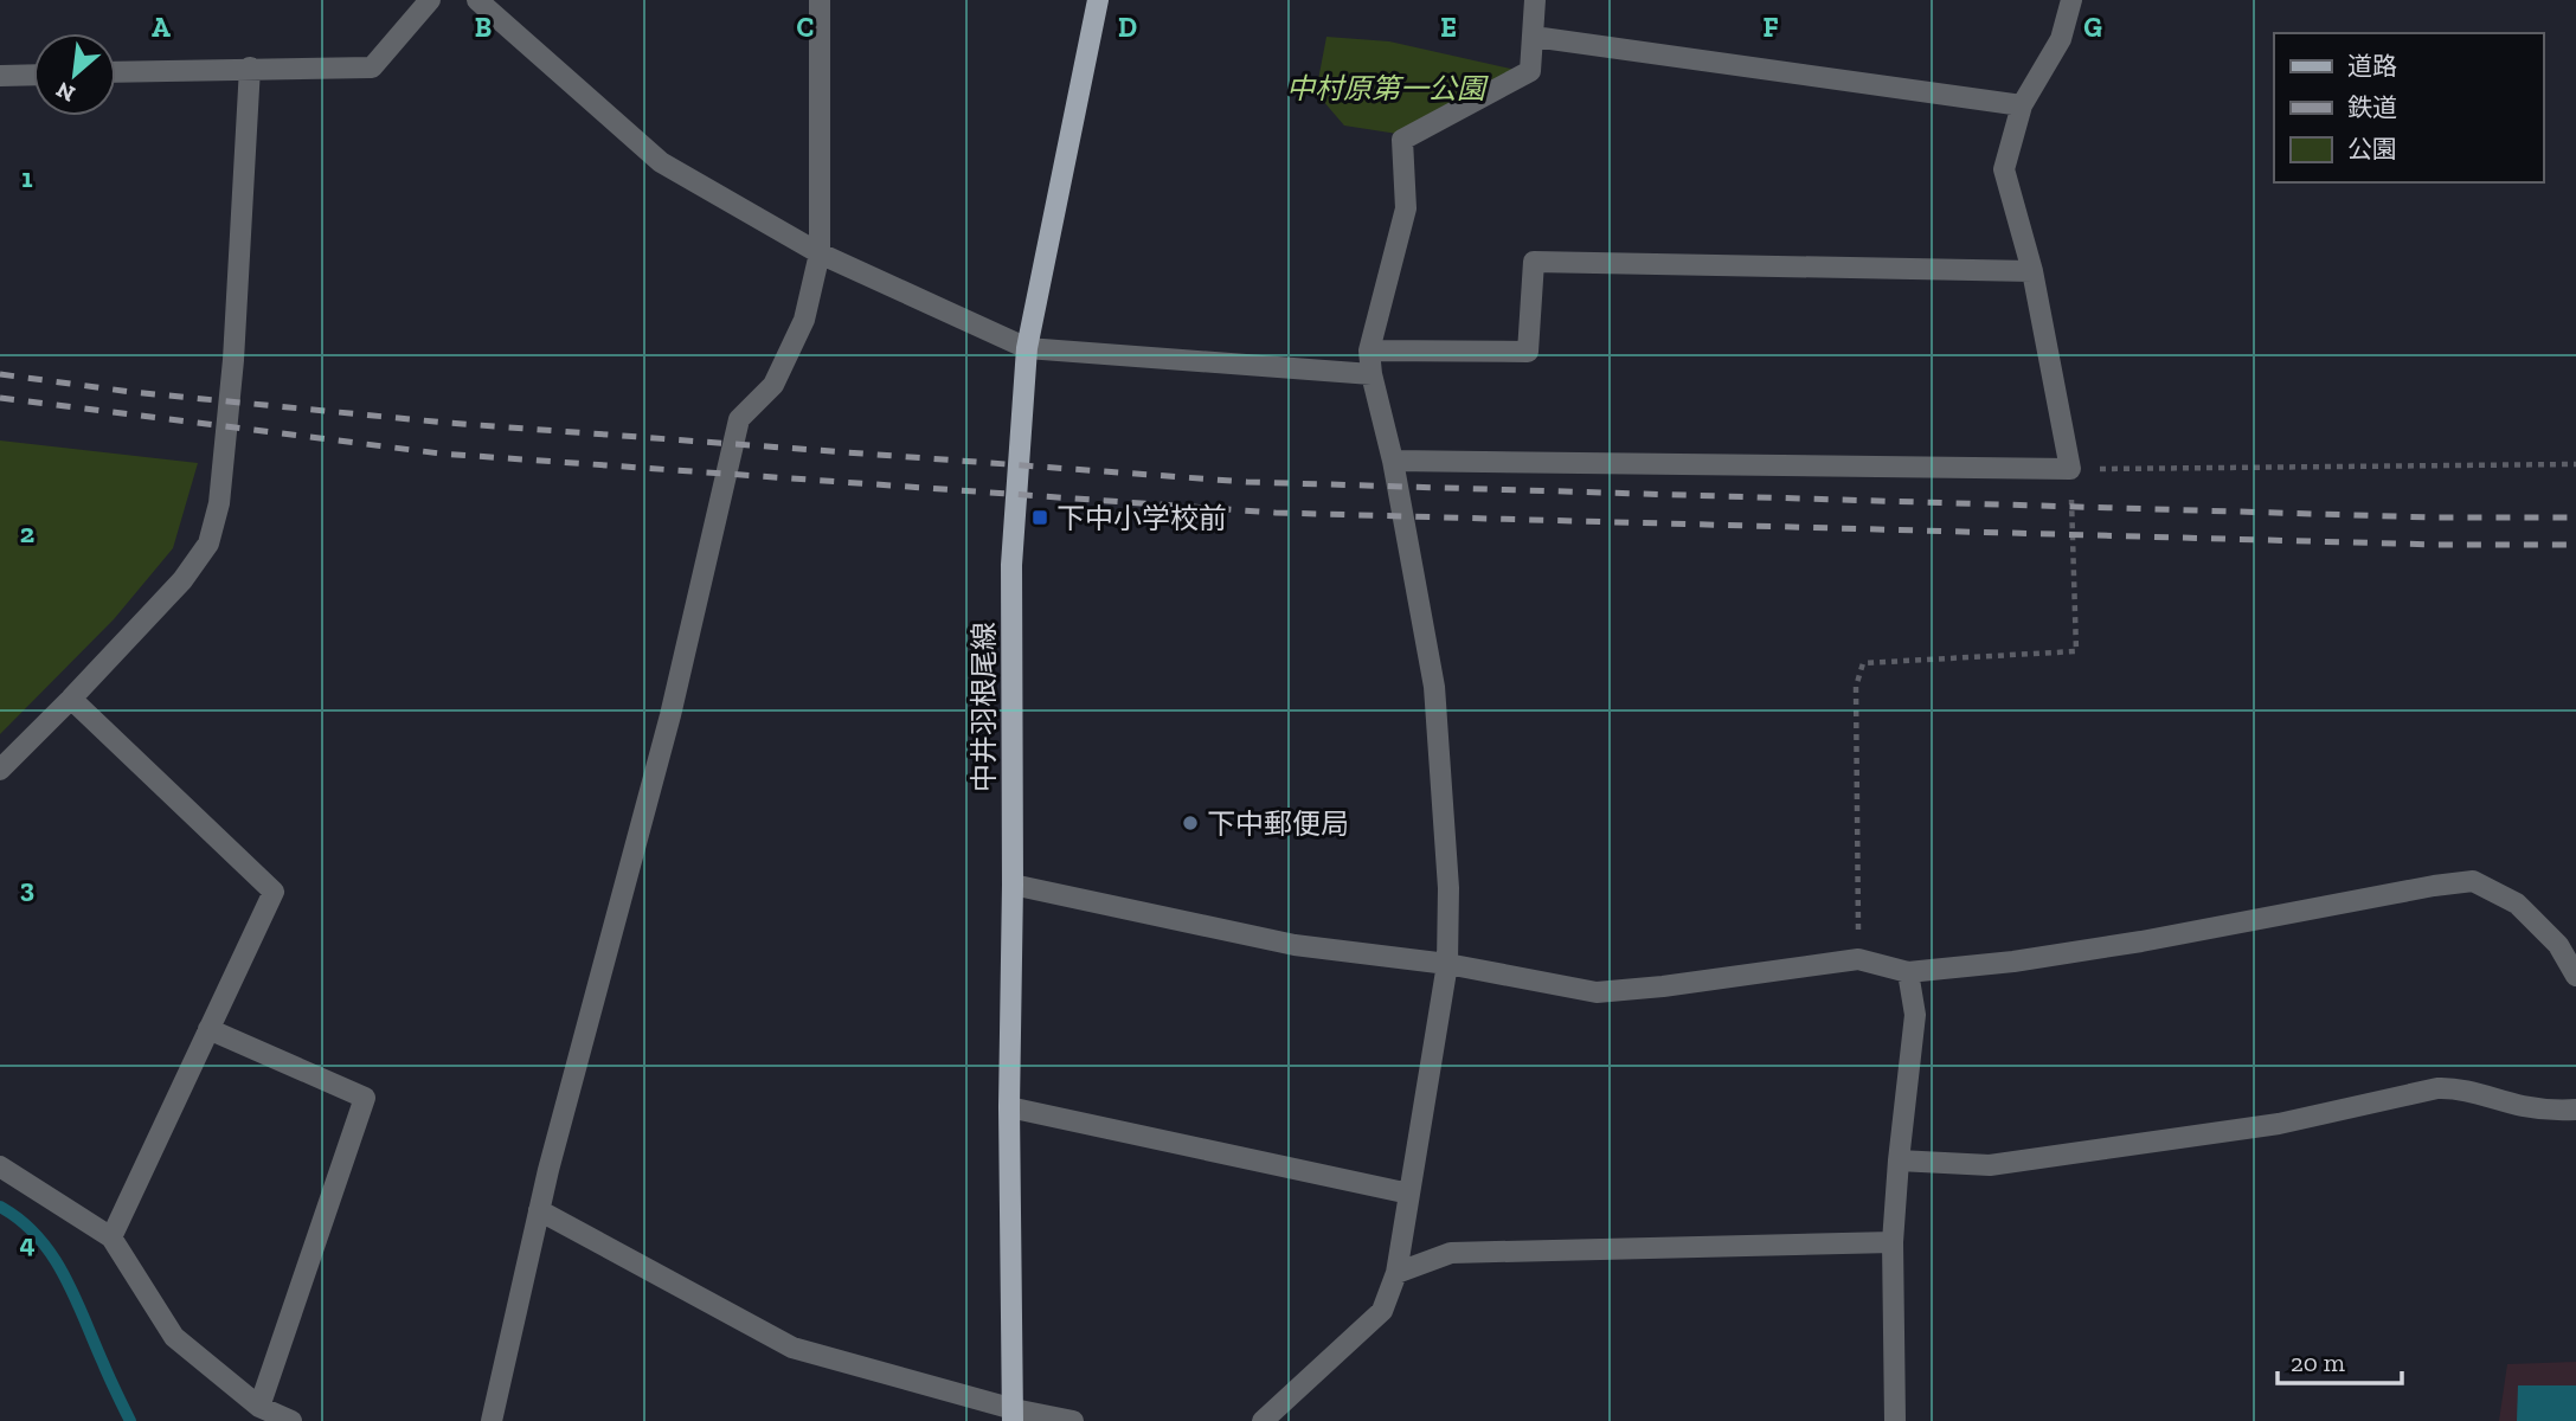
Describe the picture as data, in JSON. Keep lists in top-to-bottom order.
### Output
{
  "streets": {
    "main road": ["中井羽根尾線"]
  },
  "parks": ["中村原第一公園"],
  "places": {
    "transit": ["下中小学校前"],
    "other": ["下中郵便局"]
  },
  "legend": ["道路", "鉄道", "公園"],
  "scale_bar": "20 m",
  "north": "bottom left",
  "grid": {
    "columns": [
      "A",
      "B",
      "C",
      "D",
      "E",
      "F",
      "G"
    ],
    "rows": [
      "1",
      "2",
      "3",
      "4"
    ]
  }
}
